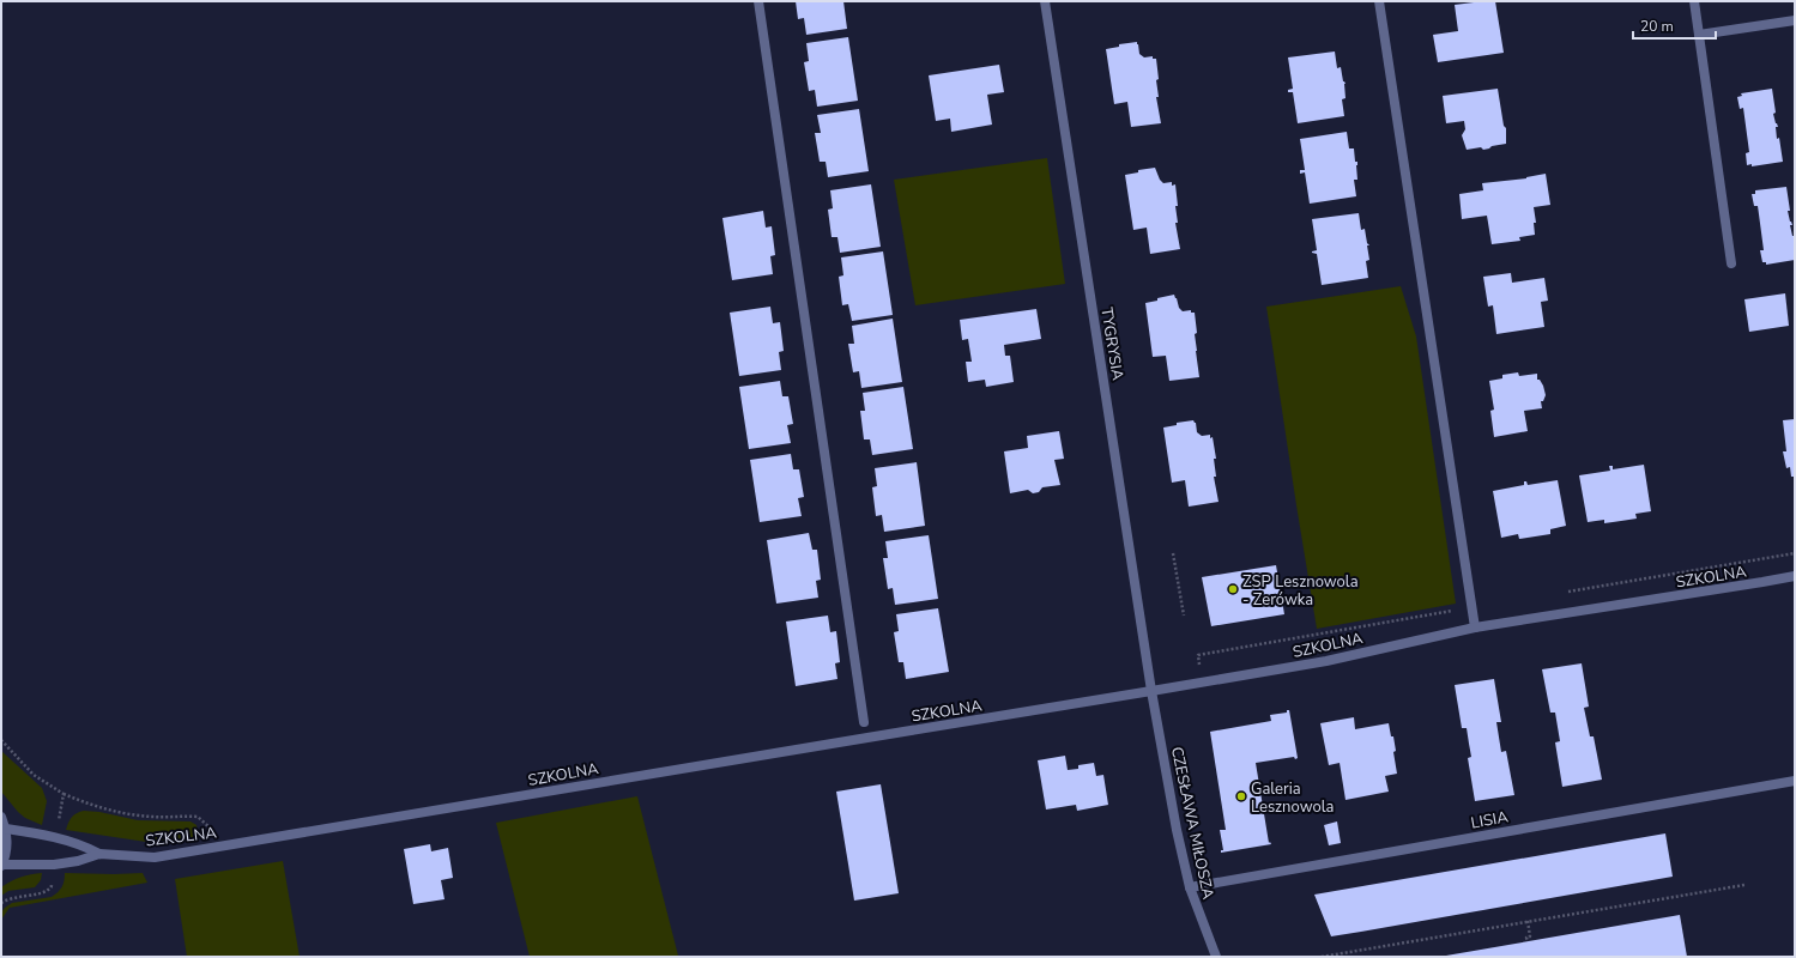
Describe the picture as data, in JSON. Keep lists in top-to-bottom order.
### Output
{
  "streets": {
    "street": [
      "TYGRYSIA",
      "SZKOLNA",
      "LISIA",
      "CZESŁAWA MIŁOSZA"
    ]
  },
  "crossings": [
    ["TYGRYSIA", "SZKOLNA"],
    ["TYGRYSIA", "CZESŁAWA MIŁOSZA"],
    ["SZKOLNA", "CZESŁAWA MIŁOSZA"],
    ["LISIA", "CZESŁAWA MIŁOSZA"]
  ],
  "places": ["ZSP Lesznowola - Zerówka", "Galeria Lesznowola"],
  "scale_bar": "20 m"
}
